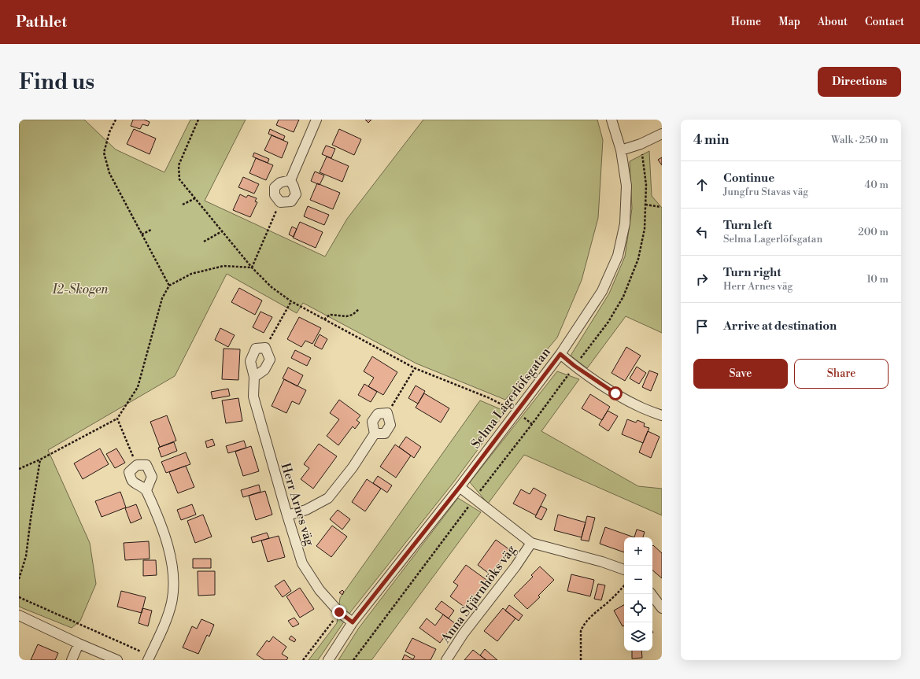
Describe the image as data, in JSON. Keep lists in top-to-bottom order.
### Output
{
  "streets": {
    "street": ["Selma Lagerlöfsgatan", "Herr Arnes väg", "Anna Stjärnhöks väg"]
  },
  "crossings": [
    ["Selma Lagerlöfsgatan", "Herr Arnes väg"]
  ],
  "parks": ["I2-Skogen"],
  "page": {
    "header": "Pathlet",
    "nav": [
      "Home",
      "Map",
      "About",
      "Contact"
    ],
    "buttons": [
      "Directions",
      ["Save", "Share"]
    ],
    "title": "Find us",
    "heading": ["4 min", "Walk · 250 m"],
    "list": [
      ["Continue", "Jungfru Stavas väg", "40 m"],
      ["Turn left", "Selma Lagerlöfsgatan", "200 m"],
      ["Turn right", "Herr Arnes väg", "10 m"],
      "Arrive at destination"
    ],
    "map_buttons": ["+", "−"]
  }
}
